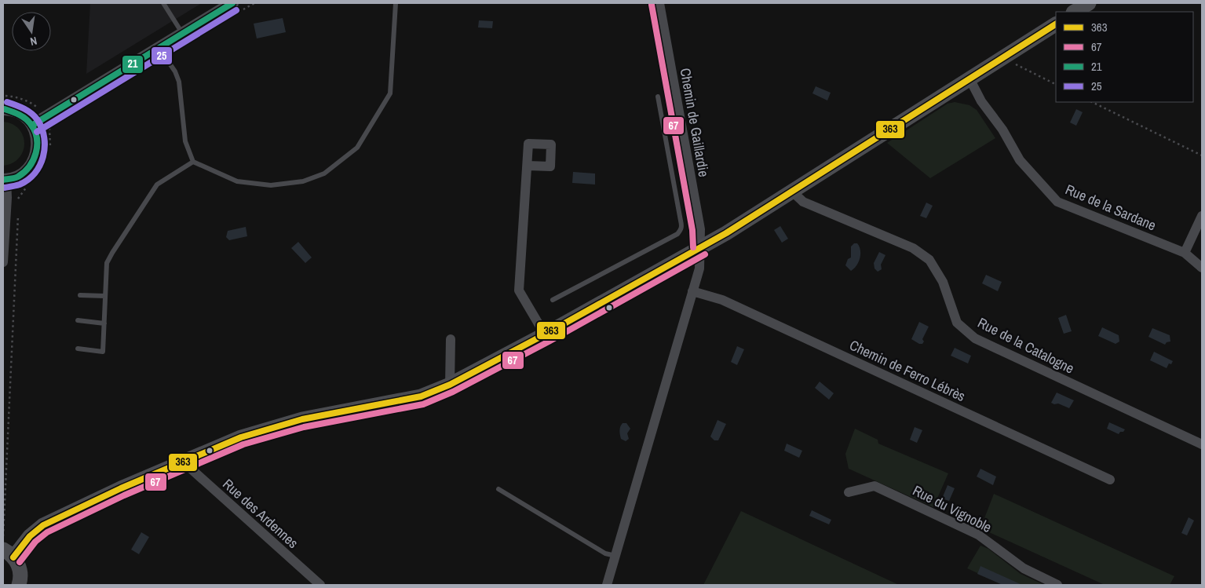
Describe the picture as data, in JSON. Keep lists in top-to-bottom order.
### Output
{
  "streets": {
    "street": [
      "Chemin de Gaillardie",
      "Rue de la Sardane",
      "Rue de la Catalogne",
      "Chemin de Ferro Lébrès",
      "Rue du Vignoble",
      "Rue des Ardennes"
    ]
  },
  "lines": [
    "transit line 21",
    "transit line 67",
    "transit line 25",
    "transit line 363"
  ],
  "legend": [
    "363",
    "67",
    "21",
    "25"
  ],
  "north": "bottom"
}
